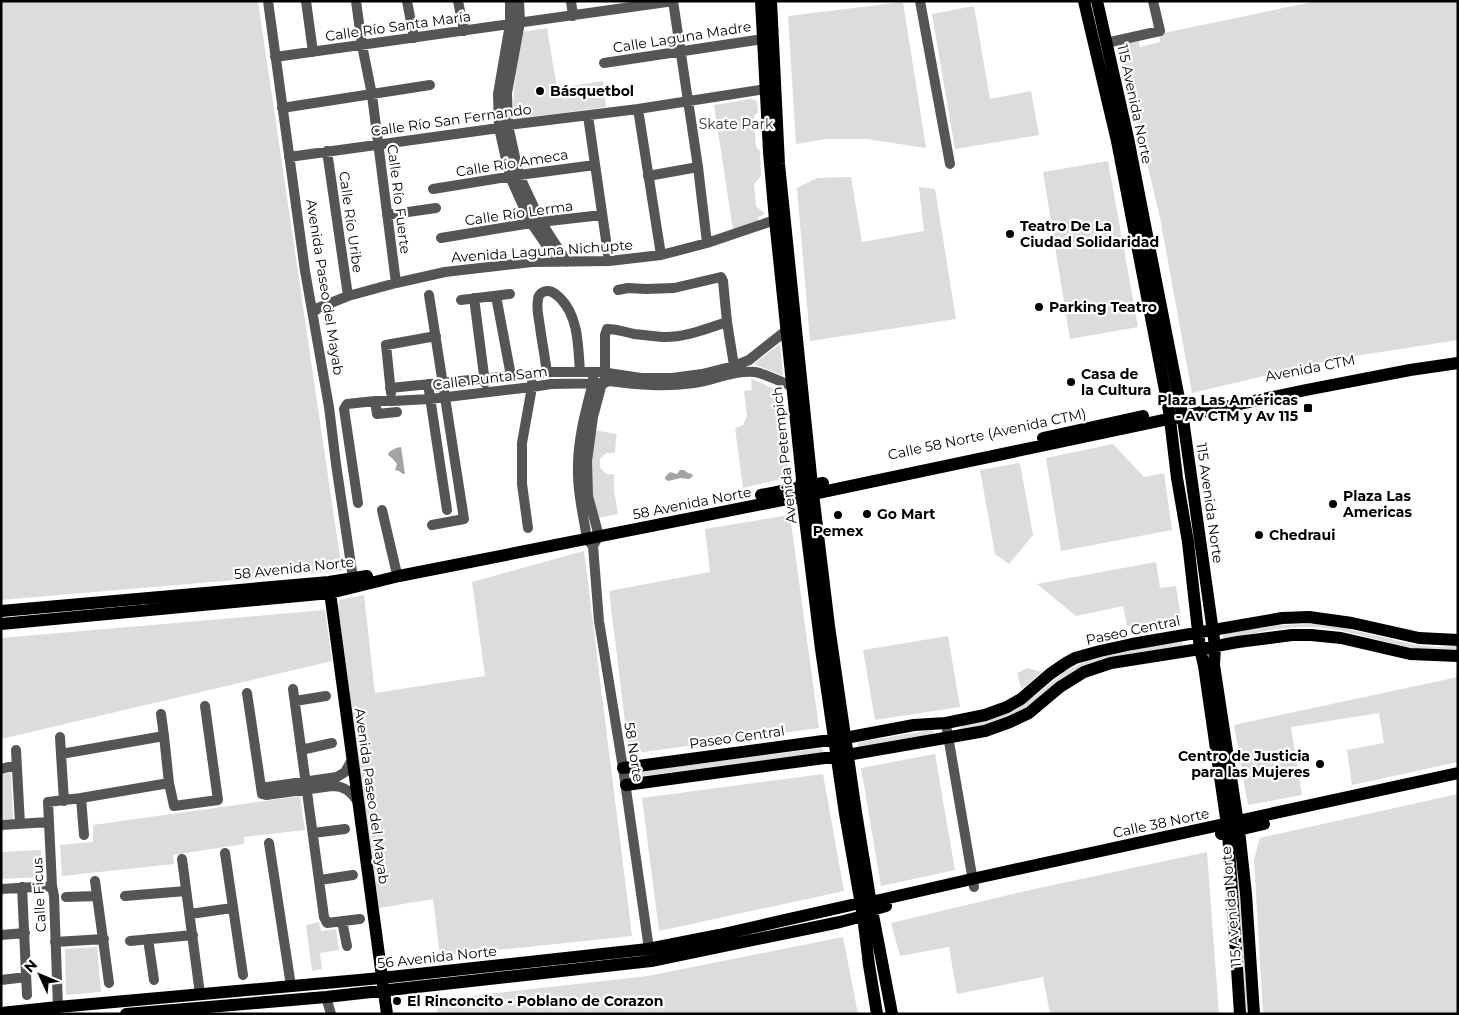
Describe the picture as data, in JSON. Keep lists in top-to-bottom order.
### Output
{
  "streets": {
    "main road": [
      "115 Avenida Norte",
      "Avenida Paseo del Mayab",
      "Avenida CTM",
      "Calle 58 Norte (Avenida CTM)",
      "Avenida Petempich",
      "58 Avenida Norte",
      "Paseo Central",
      "Calle 38 Norte",
      "56 Avenida Norte"
    ],
    "street": [
      "Calle Río Santa María",
      "Calle Laguna Madre",
      "Calle Río San Fernando",
      "Calle Río Ameca",
      "Calle Río Fuerte",
      "Calle Río Lerma",
      "Calle Río Uribe",
      "Avenida Laguna Nichupte",
      "Calle Punta Sam",
      "58 Norte",
      "Calle Ficus"
    ]
  },
  "crossings": [
    ["Calle Río Santa María", "Calle Río Fuerte"],
    ["Calle Río Santa María", "Avenida Paseo del Mayab"],
    ["Calle Laguna Madre", "Avenida Petempich"],
    ["115 Avenida Norte", "Avenida CTM"],
    ["115 Avenida Norte", "Calle 58 Norte (Avenida CTM)"],
    ["115 Avenida Norte", "Paseo Central"],
    ["115 Avenida Norte", "Calle 38 Norte"],
    ["Calle Río San Fernando", "Calle Río Fuerte"],
    ["Calle Río San Fernando", "Calle Río Uribe"],
    ["Calle Río San Fernando", "Avenida Paseo del Mayab"],
    ["Calle Río San Fernando", "Avenida Petempich"],
    ["Calle Río Fuerte", "Avenida Laguna Nichupte"],
    ["Calle Río Uribe", "Avenida Laguna Nichupte"],
    ["Avenida Laguna Nichupte", "Avenida Paseo del Mayab"],
    ["Avenida Laguna Nichupte", "Avenida Petempich"],
    ["Avenida Paseo del Mayab", "58 Avenida Norte"],
    ["Avenida Paseo del Mayab", "56 Avenida Norte"],
    ["Avenida CTM", "Calle 58 Norte (Avenida CTM)"],
    ["Calle Punta Sam", "Avenida Petempich"],
    ["Calle Punta Sam", "58 Norte"],
    ["Calle 58 Norte (Avenida CTM)", "Avenida Petempich"],
    ["Calle 58 Norte (Avenida CTM)", "58 Avenida Norte"],
    ["Avenida Petempich", "58 Avenida Norte"],
    ["Avenida Petempich", "Paseo Central"],
    ["Avenida Petempich", "Calle 38 Norte"],
    ["Avenida Petempich", "56 Avenida Norte"],
    ["58 Avenida Norte", "58 Norte"],
    ["Paseo Central", "58 Norte"],
    ["58 Norte", "56 Avenida Norte"],
    ["Calle 38 Norte", "56 Avenida Norte"],
    ["Calle Ficus", "56 Avenida Norte"]
  ],
  "parks": ["Skate Park"],
  "places": {
    "other": [
      "Básquetbol",
      "Teatro De La Ciudad Solidaridad",
      "Parking Teatro",
      "Casa de la Cultura",
      "Plaza Las Americas",
      "Go Mart",
      "Pemex",
      "Chedraui",
      "Centro de Justicia para las Mujeres",
      "El Rinconcito - Poblano de Corazon"
    ],
    "transit": ["Plaza Las Américas - Av CTM y Av 115"]
  },
  "north": "top left"
}
